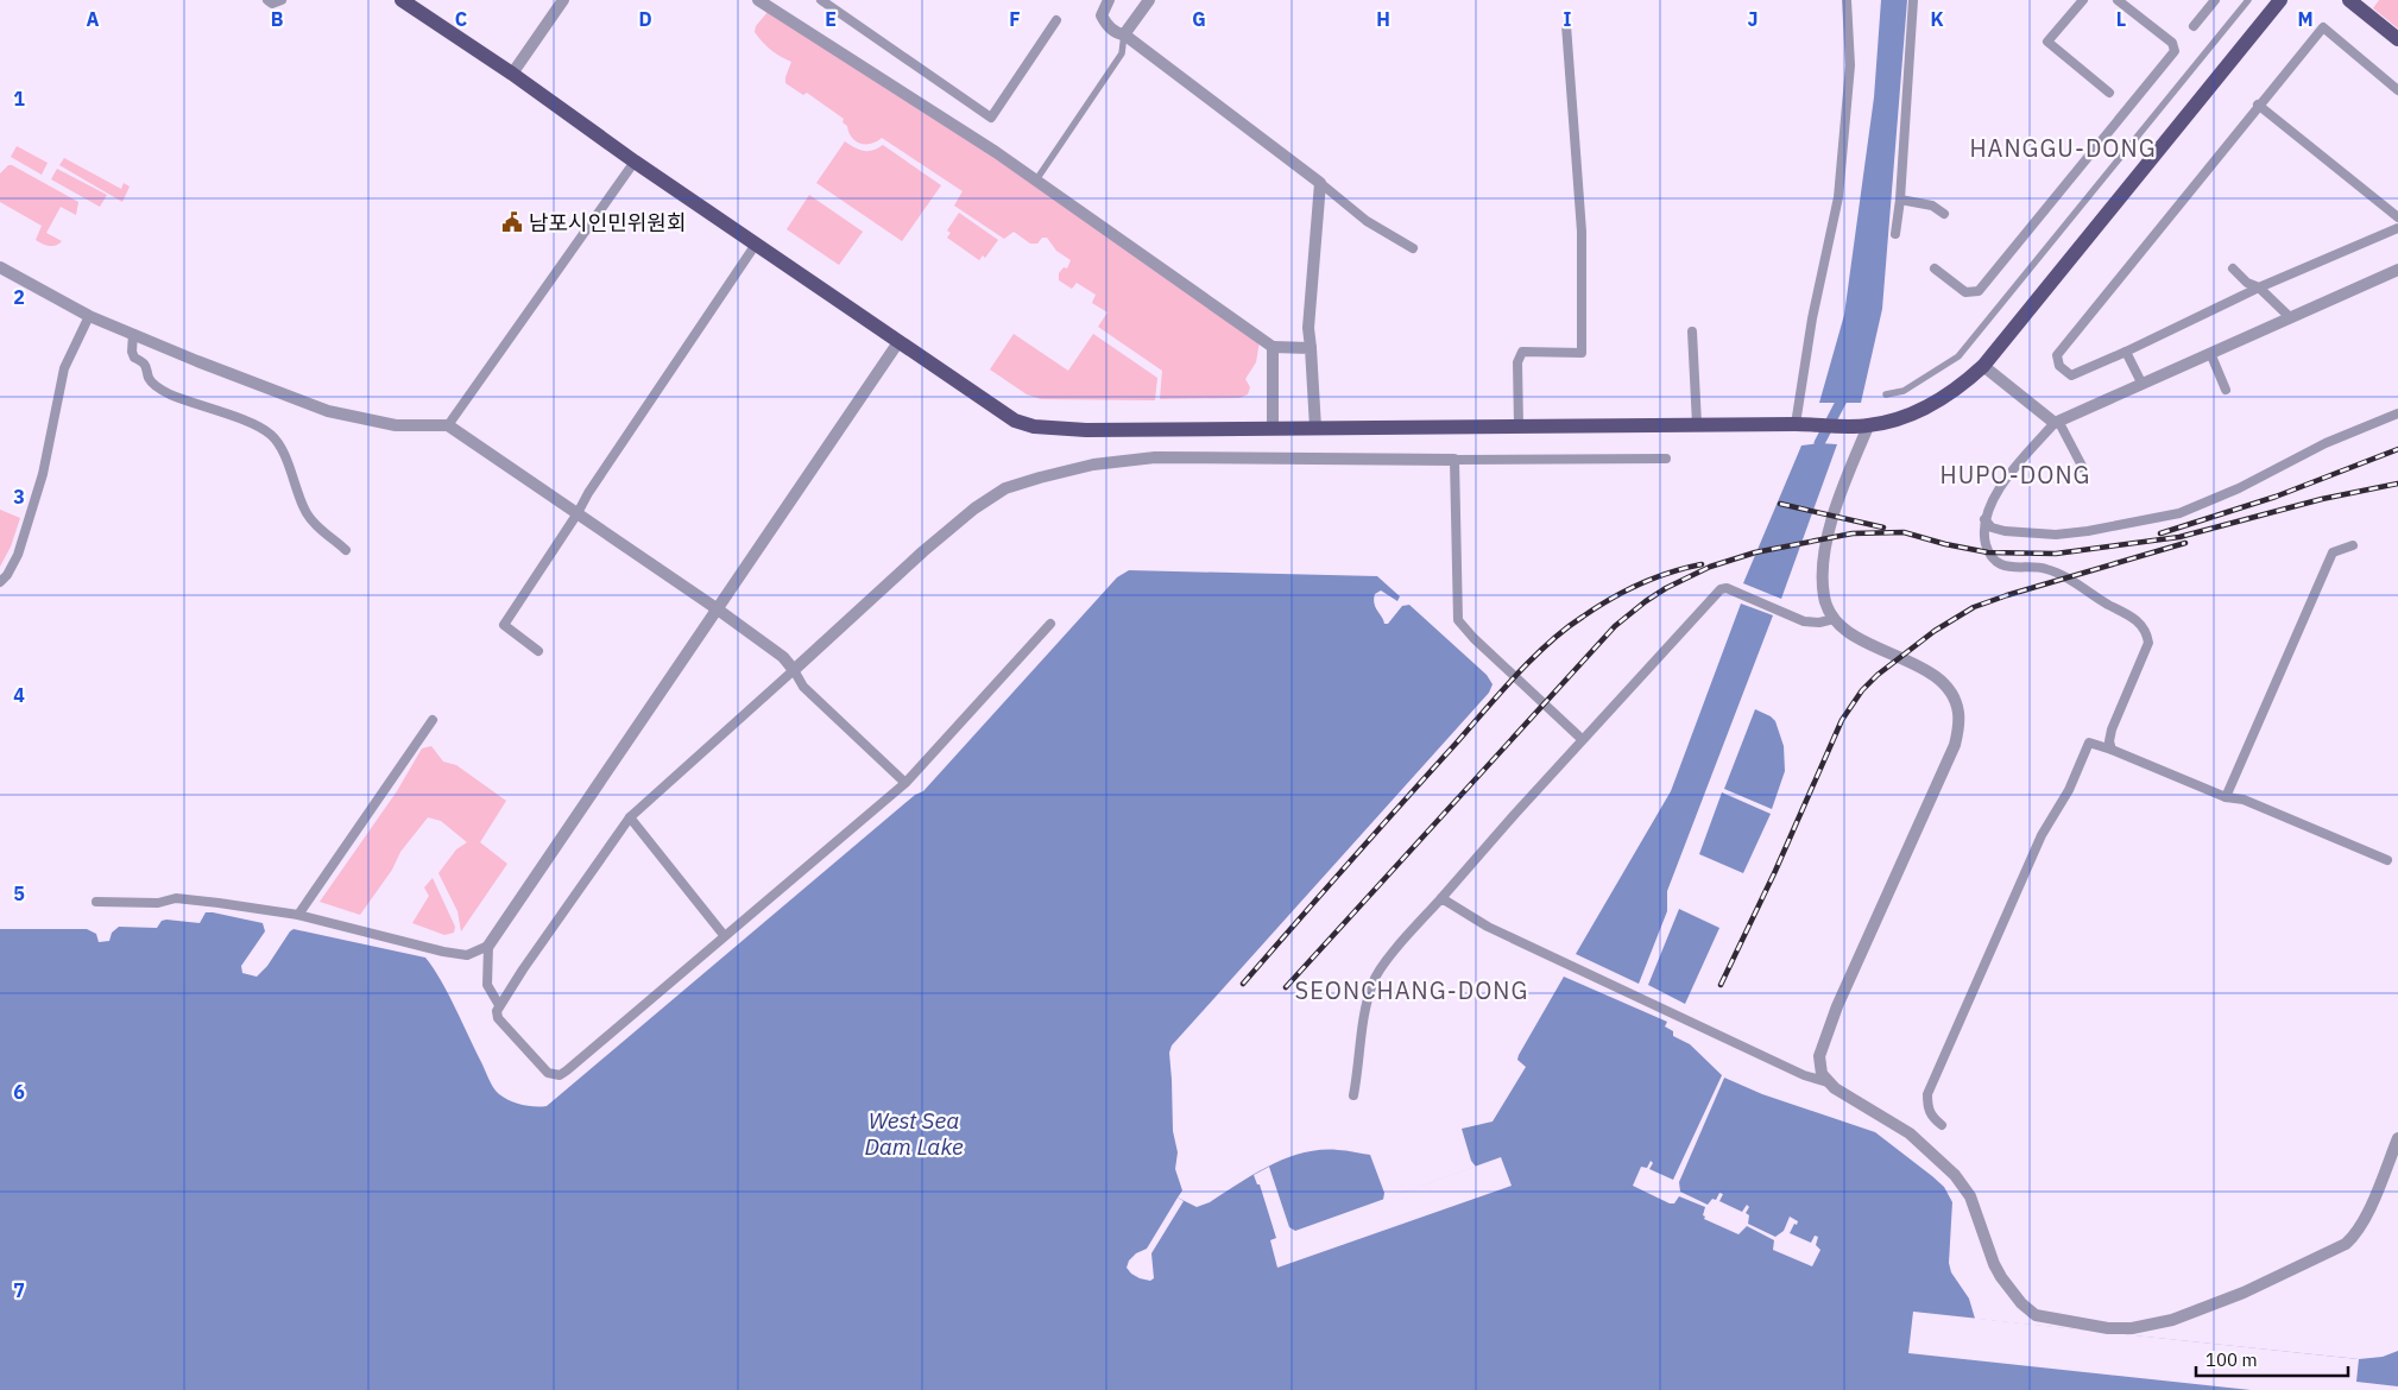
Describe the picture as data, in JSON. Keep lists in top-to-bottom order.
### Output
{
  "districts": ["HANGGU-DONG", "HUPO-DONG", "SEONCHANG-DONG"],
  "water": ["West Sea Dam Lake"],
  "places": {
    "public building": ["남포시인민위원회"]
  },
  "scale_bar": "100 m",
  "grid": {
    "columns": [
      "A",
      "B",
      "C",
      "D",
      "E",
      "F",
      "G",
      "H",
      "I",
      "J",
      "K",
      "L",
      "M"
    ],
    "rows": [
      "1",
      "2",
      "3",
      "4",
      "5",
      "6",
      "7"
    ]
  }
}
